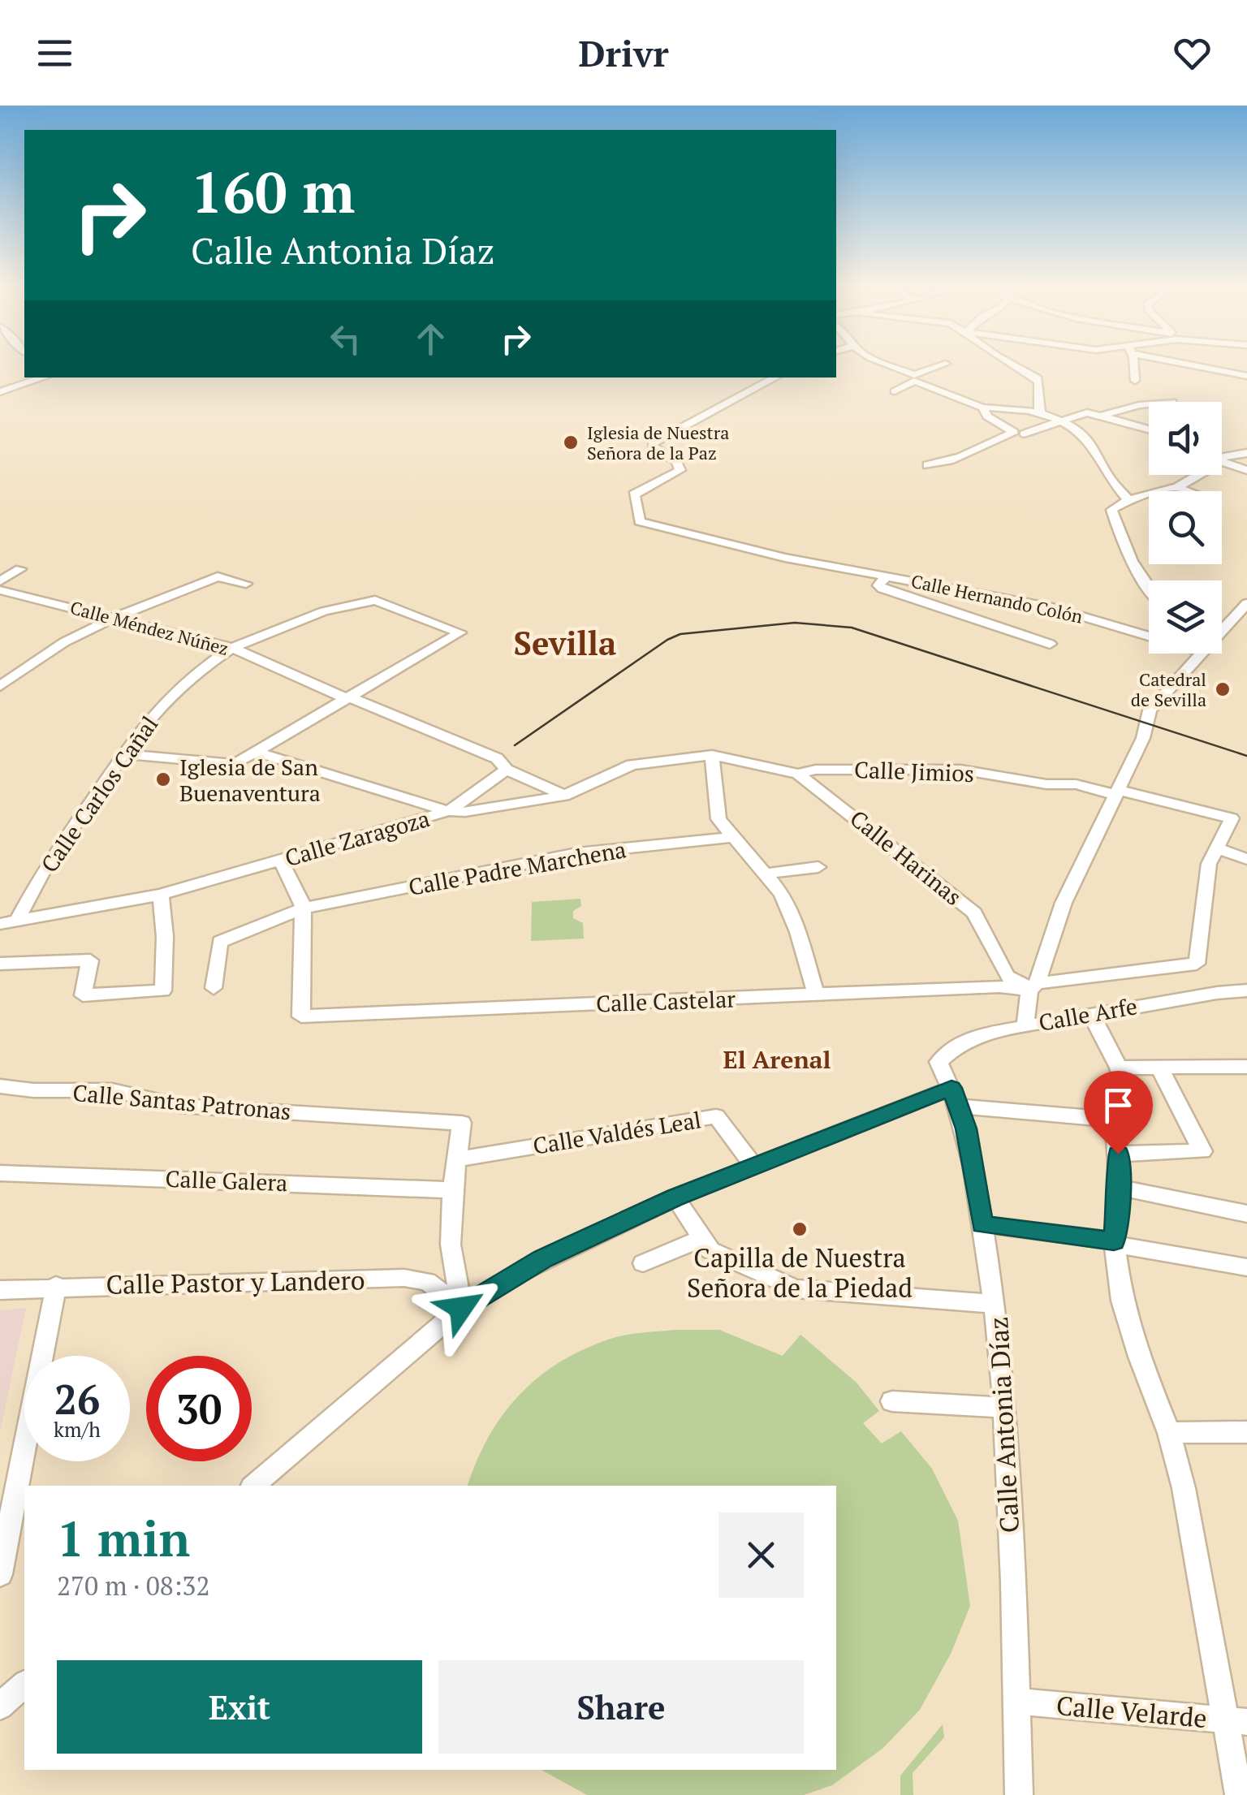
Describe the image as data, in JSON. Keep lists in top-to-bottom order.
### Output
{
  "streets": {
    "street": [
      "Calle Hernando Colón",
      "Calle Méndez Núñez",
      "Calle Jimios",
      "Calle Carlos Cañal",
      "Calle Zaragoza",
      "Calle Harinas",
      "Calle Padre Marchena",
      "Calle Castelar",
      "Calle Arfe",
      "Calle Santas Patronas",
      "Calle Valdés Leal",
      "Calle Galera",
      "Calle Pastor y Landero",
      "Calle Antonia Díaz",
      "Calle Velarde"
    ]
  },
  "crossings": [
    ["Calle Méndez Núñez", "Calle Carlos Cañal"],
    ["Calle Méndez Núñez", "Calle Zaragoza"],
    ["Calle Jimios", "Calle Zaragoza"],
    ["Calle Jimios", "Calle Harinas"],
    ["Calle Jimios", "Calle Castelar"],
    ["Calle Carlos Cañal", "Calle Zaragoza"],
    ["Calle Harinas", "Calle Castelar"],
    ["Calle Padre Marchena", "Calle Castelar"],
    ["Calle Arfe", "Calle Antonia Díaz"],
    ["Calle Santas Patronas", "Calle Valdés Leal"],
    ["Calle Antonia Díaz", "Calle Velarde"]
  ],
  "districts": ["Sevilla", "El Arenal"],
  "places": [
    "Iglesia de Nuestra Señora de la Paz",
    "Catedral de Sevilla",
    "Iglesia de San Buenaventura",
    "Capilla de Nuestra Señora de la Piedad"
  ],
  "page": {
    "header": "Drivr",
    "turn": ["160 m", "Calle Antonia Díaz"],
    "speed": "26 km/h",
    "limit": "30",
    "heading": ["1 min", "270 m · 08:32"],
    "buttons": ["Exit", "Share"]
  }
}
